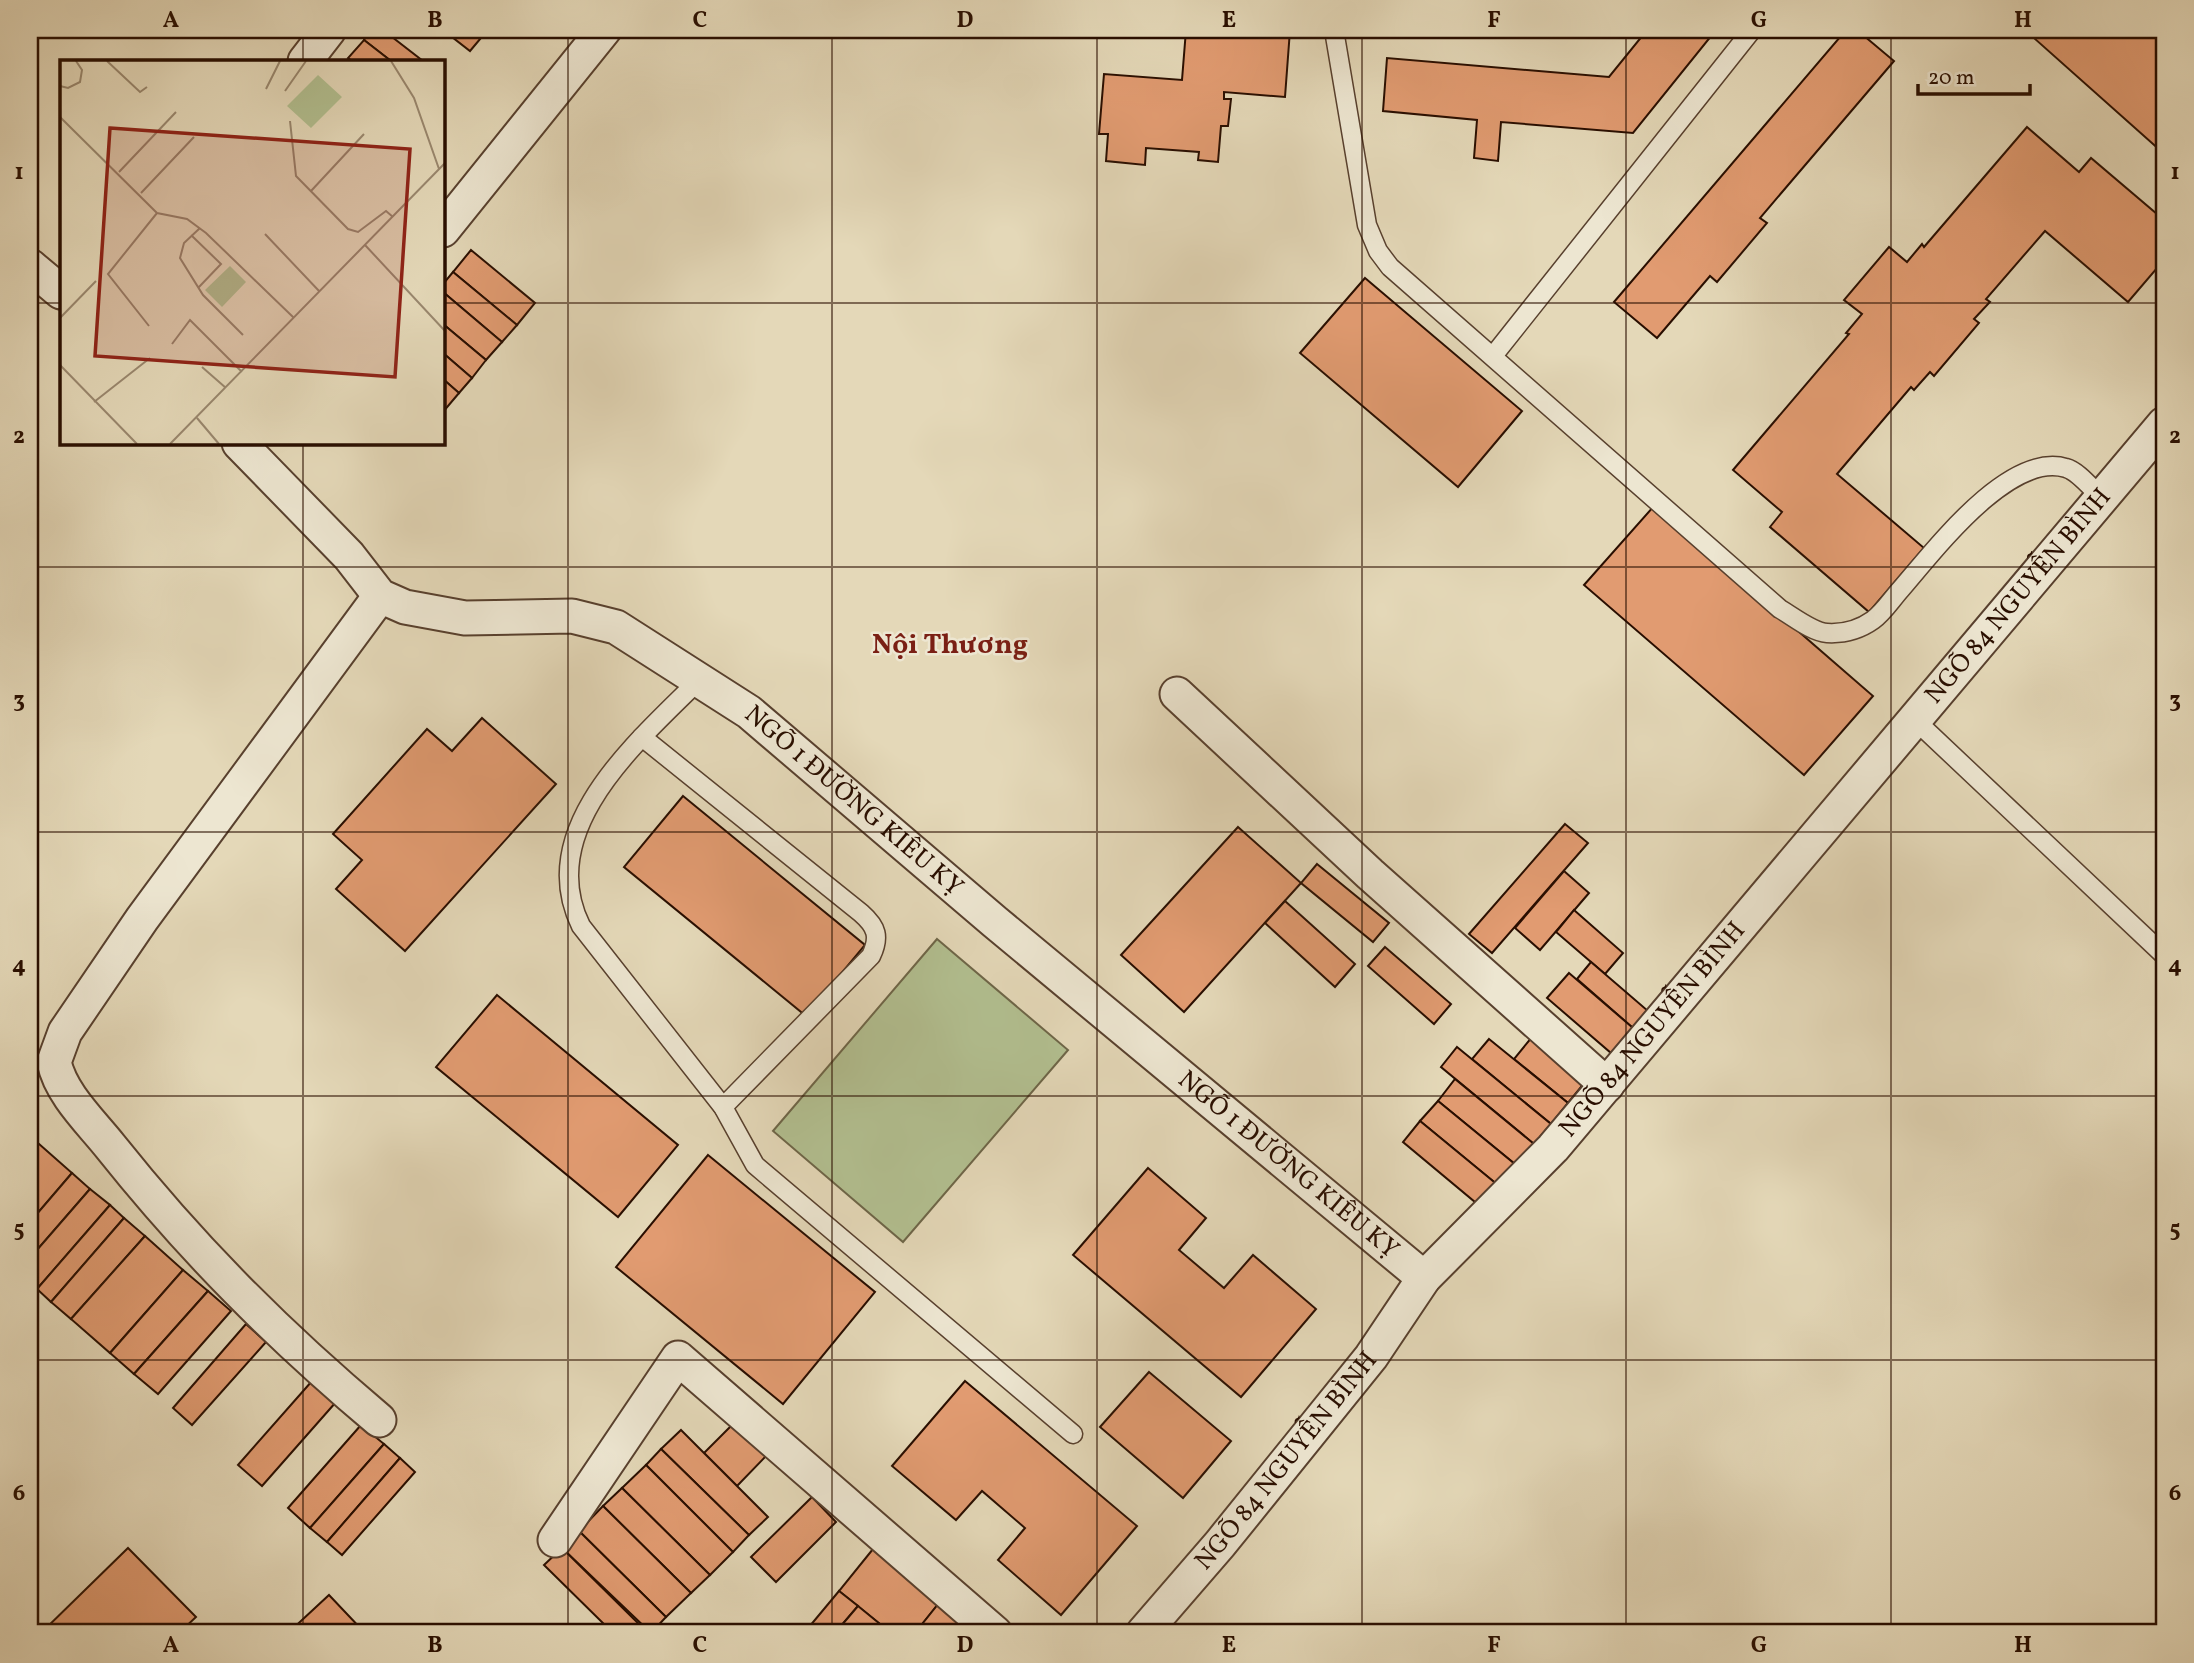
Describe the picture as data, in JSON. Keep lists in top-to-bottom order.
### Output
{
  "streets": {
    "street": ["NGÕ 84 NGUYỄN BÌNH", "NGÕ 1 ĐƯỜNG KIÊU KỴ"]
  },
  "crossings": [
    ["NGÕ 84 NGUYỄN BÌNH", "NGÕ 1 ĐƯỜNG KIÊU KỴ"]
  ],
  "districts": ["Nội Thương"],
  "scale_bar": "20 m",
  "grid": {
    "columns": [
      "A",
      "B",
      "C",
      "D",
      "E",
      "F",
      "G",
      "H"
    ],
    "rows": [
      "1",
      "2",
      "3",
      "4",
      "5",
      "6"
    ]
  }
}
